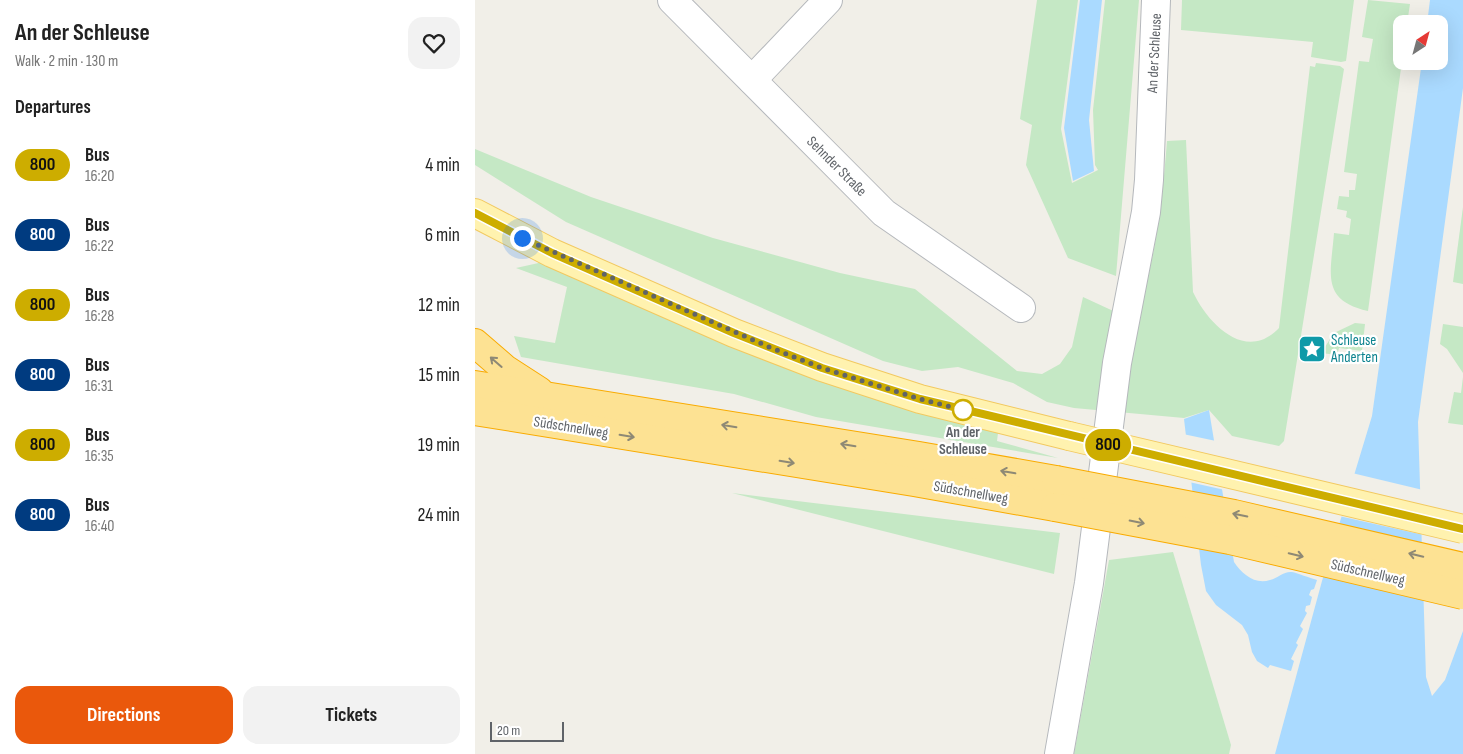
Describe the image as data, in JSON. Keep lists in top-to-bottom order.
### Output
{
  "streets": {
    "highway": ["Südschnellweg"],
    "street": ["An der Schleuse", "Sehnder Straße"]
  },
  "places": {
    "place": ["Schleuse Anderten"],
    "other": ["An der Schleuse"]
  },
  "lines": ["bus line 800"],
  "scale_bar": "20 m",
  "north": "top right",
  "page": {
    "heading": [
      ["An der Schleuse", "Walk · 2 min · 130 m"],
      "Departures"
    ],
    "on_map": "800",
    "list": [
      {
        "mark": "800",
        "name": "Bus",
        "note": "16:20",
        "value": "4 min"
      },
      {
        "mark": "800",
        "name": "Bus",
        "note": "16:22",
        "value": "6 min"
      },
      {
        "mark": "800",
        "name": "Bus",
        "note": "16:28",
        "value": "12 min"
      },
      {
        "mark": "800",
        "name": "Bus",
        "note": "16:31",
        "value": "15 min"
      },
      {
        "mark": "800",
        "name": "Bus",
        "note": "16:35",
        "value": "19 min"
      },
      {
        "mark": "800",
        "name": "Bus",
        "note": "16:40",
        "value": "24 min"
      }
    ],
    "buttons": ["Directions", "Tickets"],
    "scale": "20 m"
  }
}
